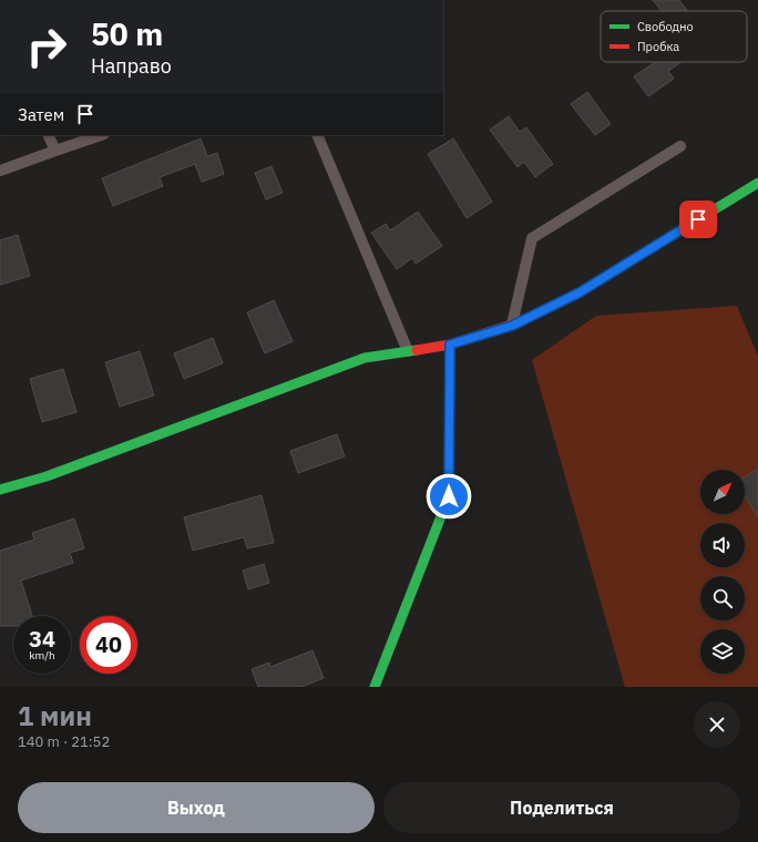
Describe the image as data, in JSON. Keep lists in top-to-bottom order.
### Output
{
  "legend": ["Свободно", "Пробка"],
  "north": "top right",
  "page": {
    "turn": ["50 m", "Направо"],
    "then": "Затем",
    "speed": "34 km/h",
    "limit": "40",
    "heading": ["1 мин", "140 m · 21:52"],
    "buttons": ["Выход", "Поделиться"]
  }
}
